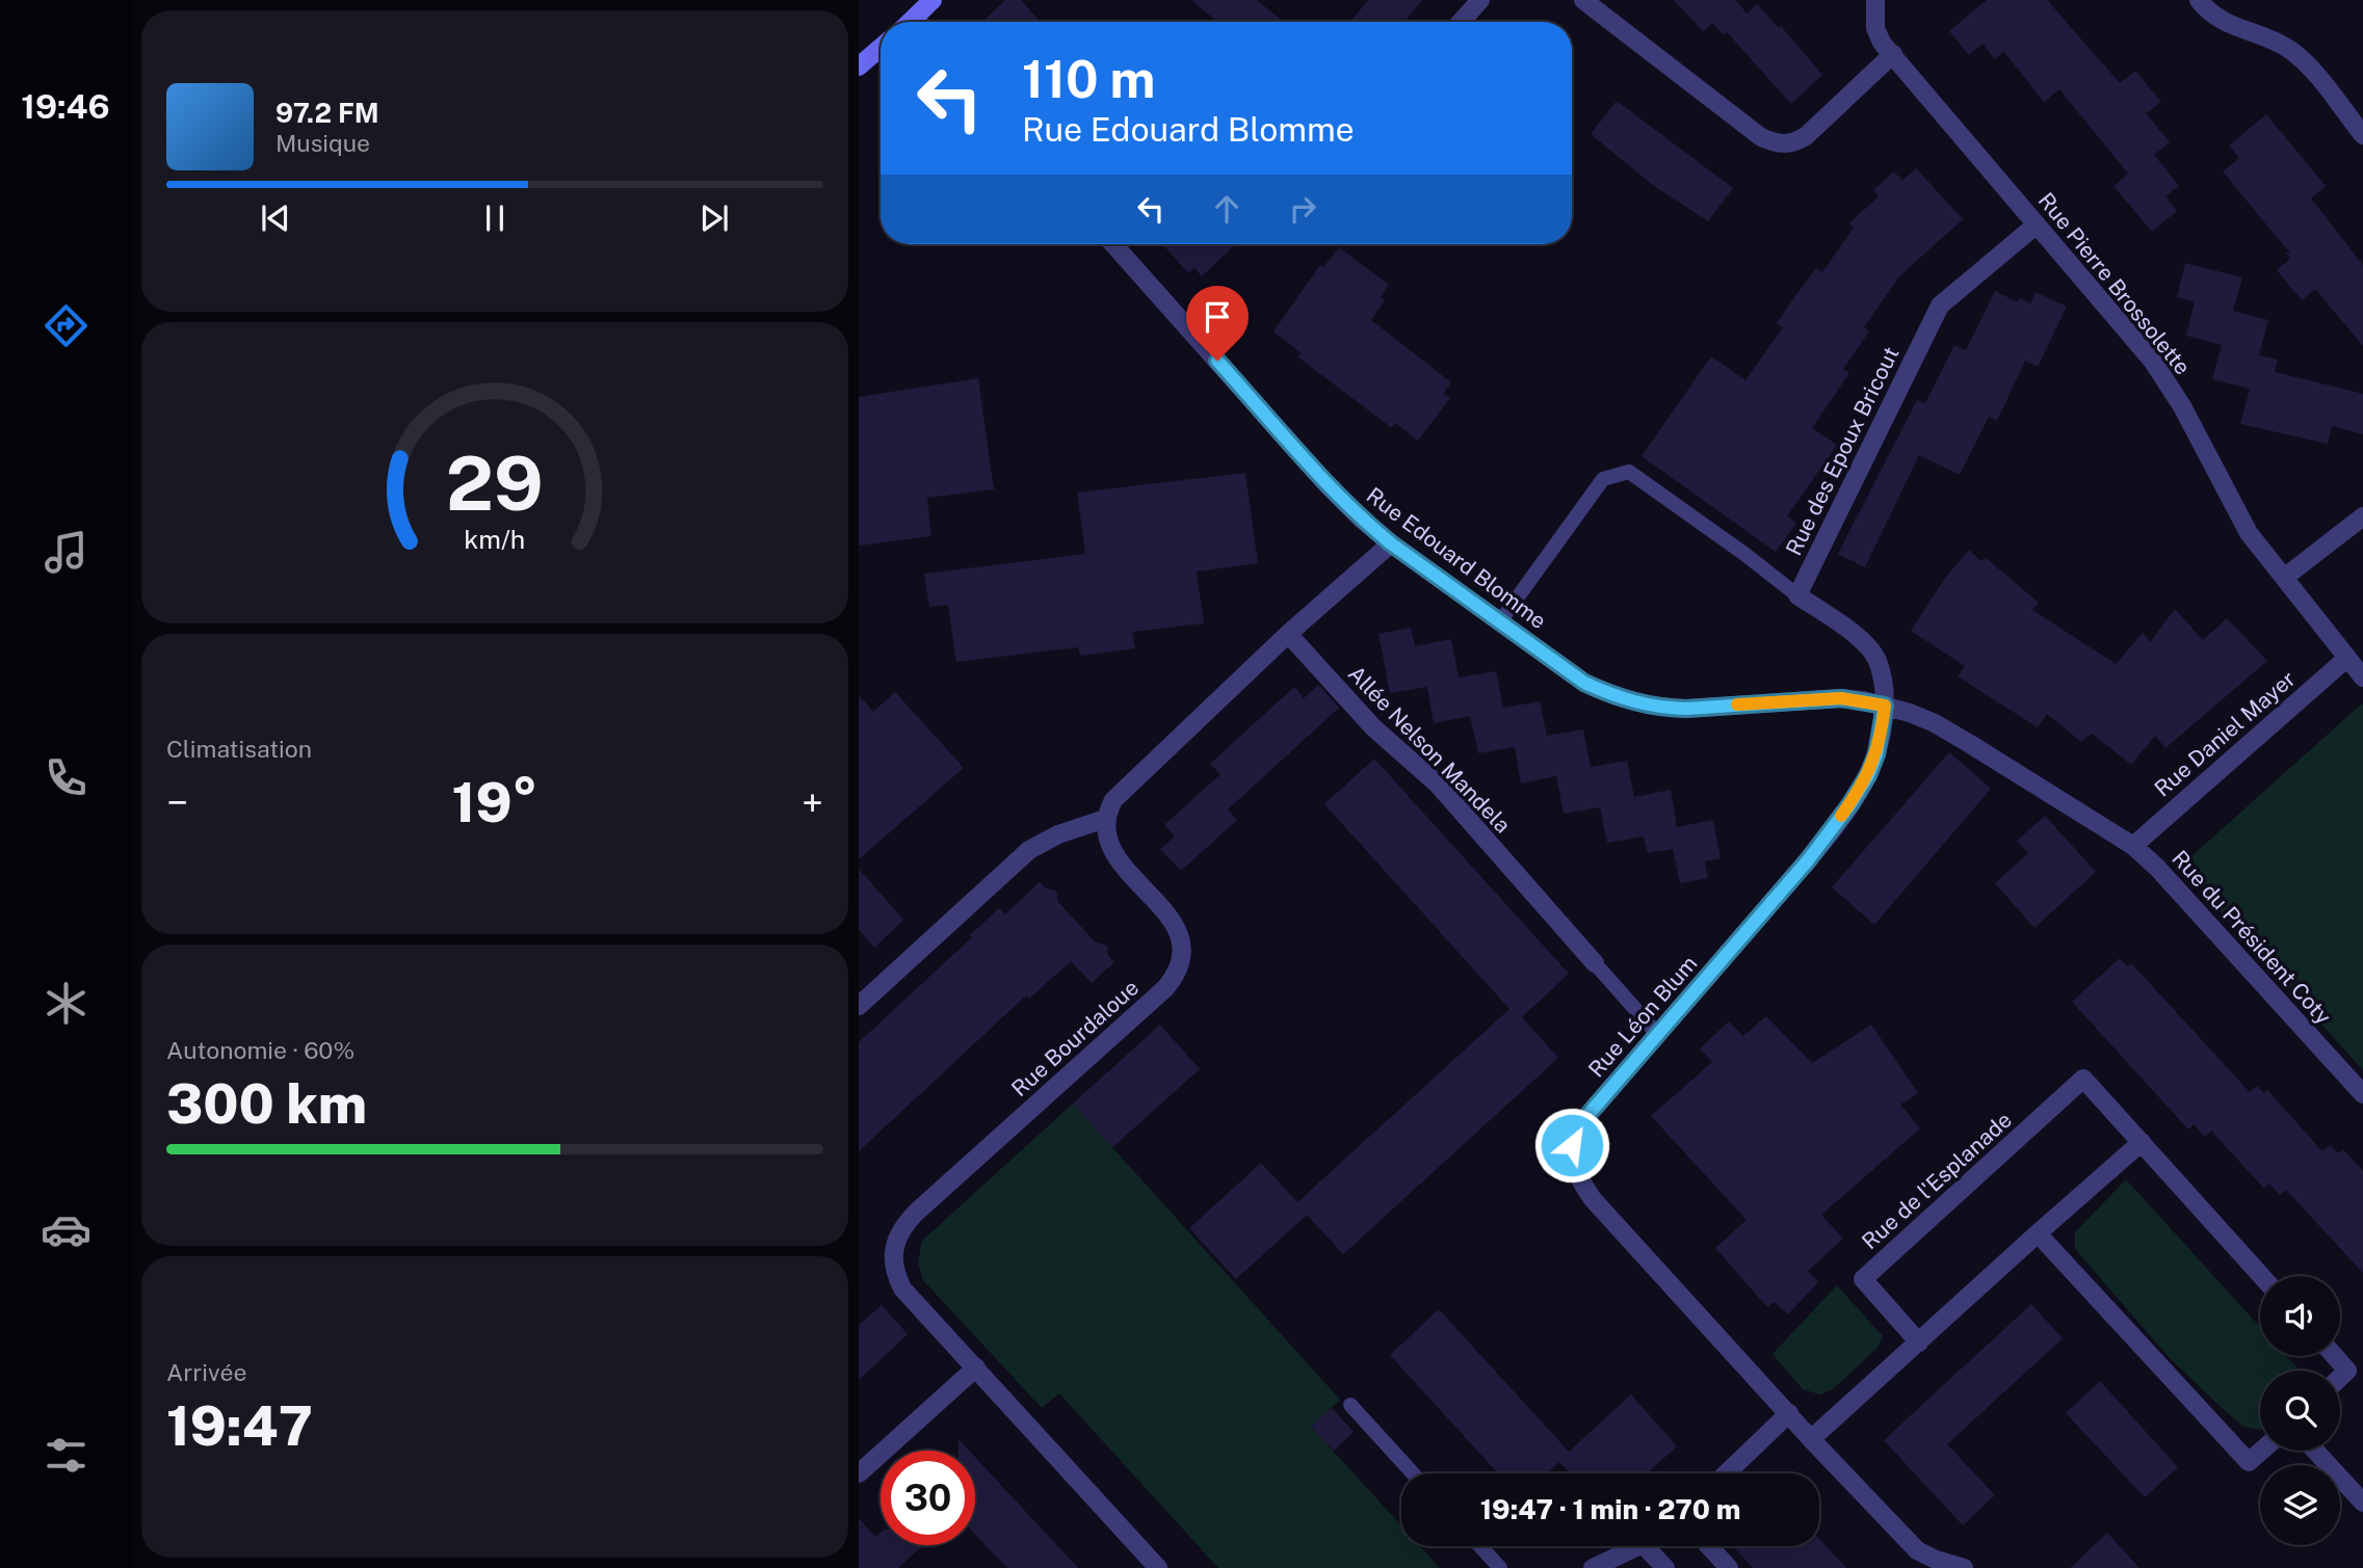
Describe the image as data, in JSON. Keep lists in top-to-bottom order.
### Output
{
  "streets": {
    "street": [
      "Rue Pierre Brossolette",
      "Rue des Epoux Bricout",
      "Rue Edouard Blomme",
      "Rue Daniel Mayer",
      "Allée Nelson Mandela",
      "Rue du Président Coty",
      "Rue Léon Blum",
      "Rue Bourdaloue",
      "Rue de l'Esplanade"
    ]
  },
  "crossings": [
    ["Rue Pierre Brossolette", "Rue des Epoux Bricout"],
    ["Rue Pierre Brossolette", "Rue Daniel Mayer"],
    ["Rue Edouard Blomme", "Rue Léon Blum"],
    ["Rue Daniel Mayer", "Rue du Président Coty"]
  ],
  "page": {
    "tabs": "19:46",
    "turn": ["110 m", "Rue Edouard Blomme"],
    "song": ["97.2 FM", "Musique"],
    "tile": [
      "Climatisation",
      ["Autonomie · 60%", "300 km"],
      ["Arrivée", "19:47"]
    ],
    "heat": ["−", "19°", "+"],
    "limit": "30",
    "trip": "19:47 · 1 min · 270 m",
    "gauge": ["29", "km/h"]
  }
}
